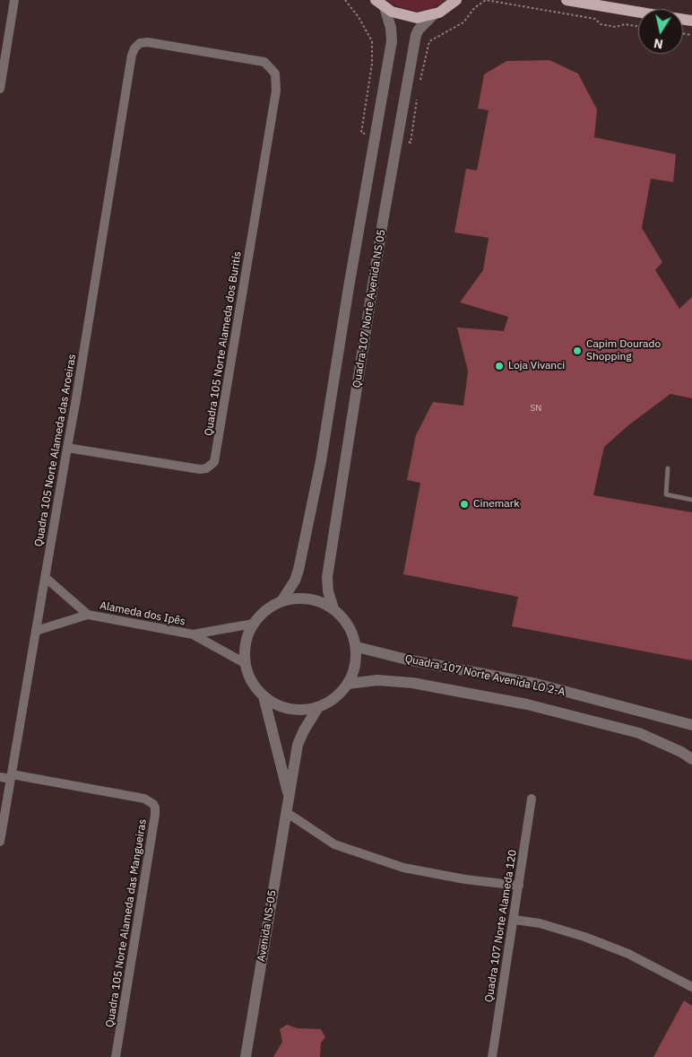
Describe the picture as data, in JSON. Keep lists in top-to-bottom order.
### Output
{
  "streets": {
    "street": [
      "Quadra 107 Norte Avenida NS 05",
      "Quadra 105 Norte Alameda dos Buritís",
      "Quadra 105 Norte Alameda das Aroeiras",
      "Alameda dos Ipês",
      "Quadra 107 Norte Avenida LO 2-A",
      "Quadra 105 Norte Alameda das Mangueiras",
      "Avenida NS-05",
      "Quadra 107 Norte Alameda 120"
    ]
  },
  "crossings": [
    ["Quadra 107 Norte Avenida NS 05", "Alameda dos Ipês"],
    ["Quadra 107 Norte Avenida NS 05", "Quadra 107 Norte Avenida LO 2-A"],
    ["Quadra 105 Norte Alameda dos Buritís", "Quadra 105 Norte Alameda das Aroeiras"],
    ["Quadra 105 Norte Alameda das Aroeiras", "Alameda dos Ipês"],
    ["Quadra 105 Norte Alameda das Aroeiras", "Quadra 105 Norte Alameda das Mangueiras"],
    ["Alameda dos Ipês", "Quadra 107 Norte Avenida LO 2-A"]
  ],
  "places": ["Capim Dourado Shopping", "Loja Vivanci", "Cinemark"],
  "house_numbers": ["SN"],
  "north": "bottom"
}
